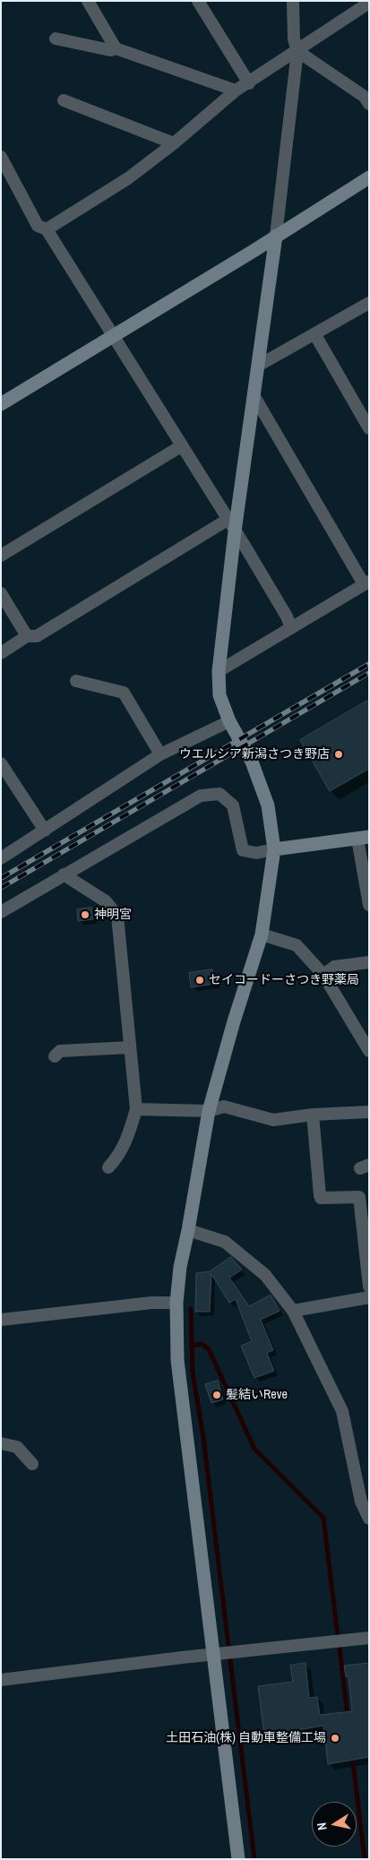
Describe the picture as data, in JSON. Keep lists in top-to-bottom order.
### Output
{
  "places": [
    "ウエルシア新潟さつき野店",
    "神明宮",
    "セイコードーさつき野薬局",
    "髪結いReve",
    "土田石油(株) 自動車整備工場"
  ],
  "north": "left"
}
